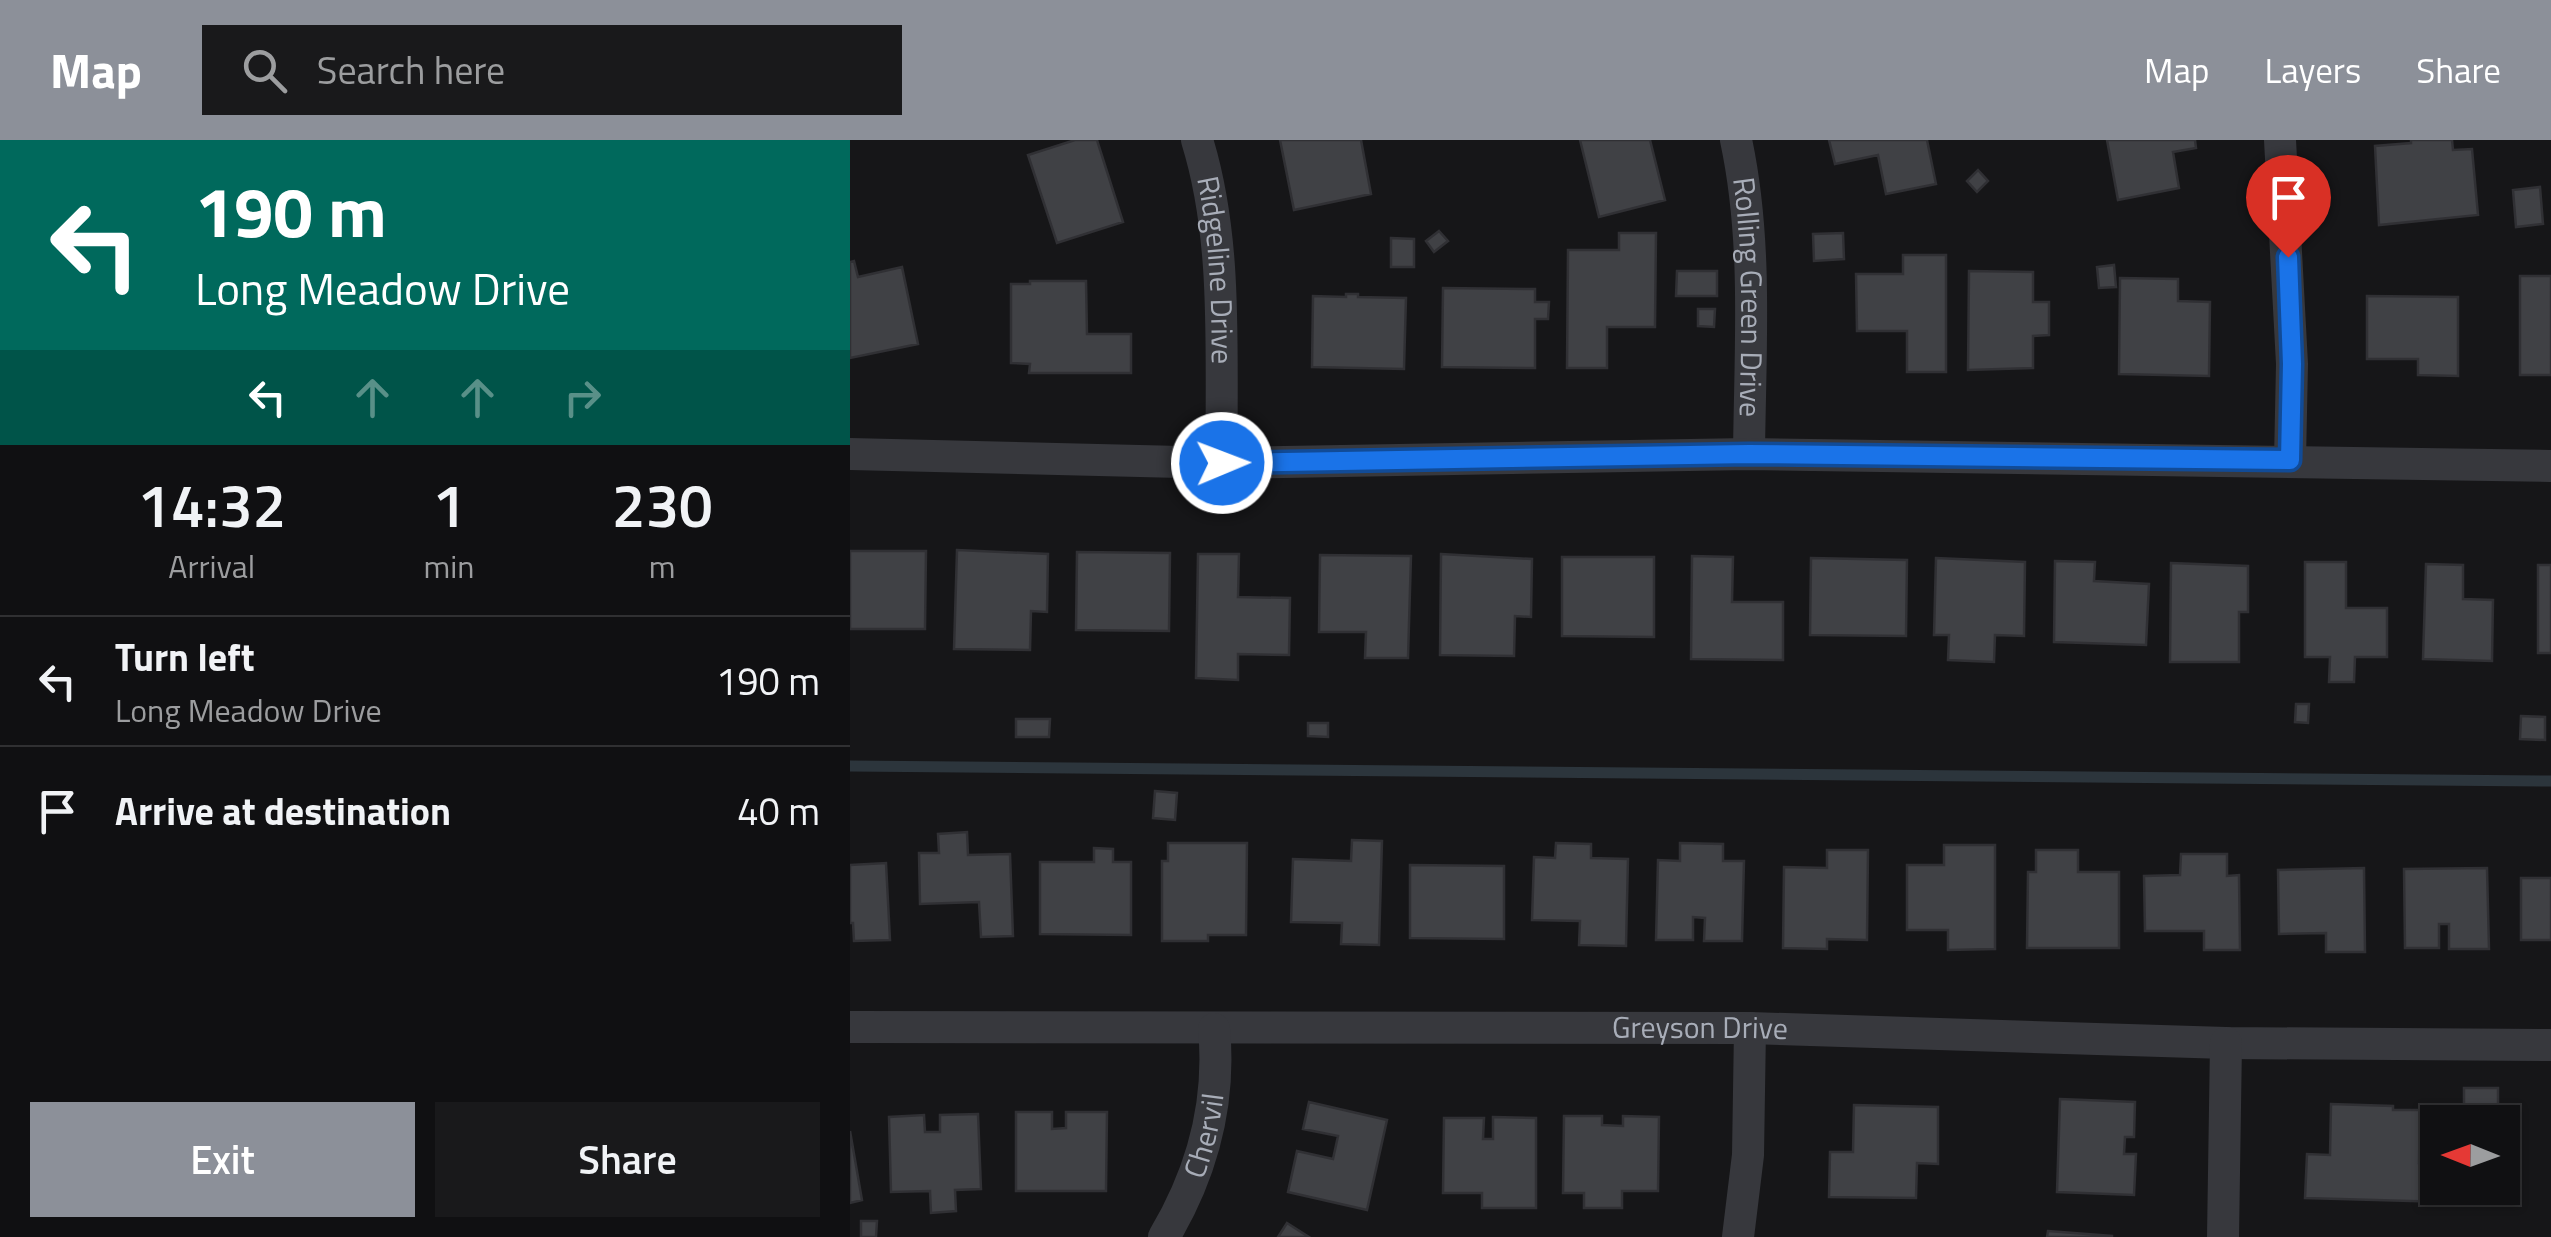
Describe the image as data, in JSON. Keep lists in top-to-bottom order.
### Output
{
  "streets": {
    "street": [
      "Ridgeline Drive",
      "Rolling Green Drive",
      "Greyson Drive",
      "Chervil"
    ]
  },
  "crossings": [
    ["Greyson Drive", "Chervil"]
  ],
  "north": "left",
  "page": {
    "header": "Map",
    "search": "Search here",
    "nav": ["Map", "Layers", "Share"],
    "turn": ["190 m", "Long Meadow Drive"],
    "eta": [
      "14:32",
      "Arrival",
      "1",
      "min",
      "230",
      "m"
    ],
    "list": [
      {
        "name": "Turn left",
        "note": "Long Meadow Drive",
        "value": "190 m"
      },
      {
        "name": "Arrive at destination",
        "value": "40 m"
      }
    ],
    "buttons": ["Exit", "Share"]
  }
}
